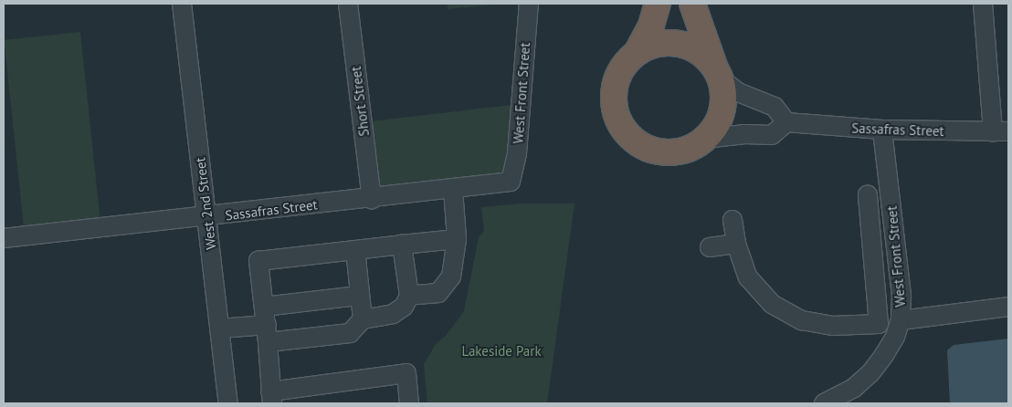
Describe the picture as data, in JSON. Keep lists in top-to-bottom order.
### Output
{
  "streets": {
    "street": [
      "West Front Street",
      "Short Street",
      "Sassafras Street",
      "West 2nd Street"
    ]
  },
  "crossings": [
    ["West Front Street", "Sassafras Street"],
    ["Short Street", "Sassafras Street"],
    ["Sassafras Street", "West 2nd Street"]
  ],
  "parks": ["Lakeside Park"]
}
